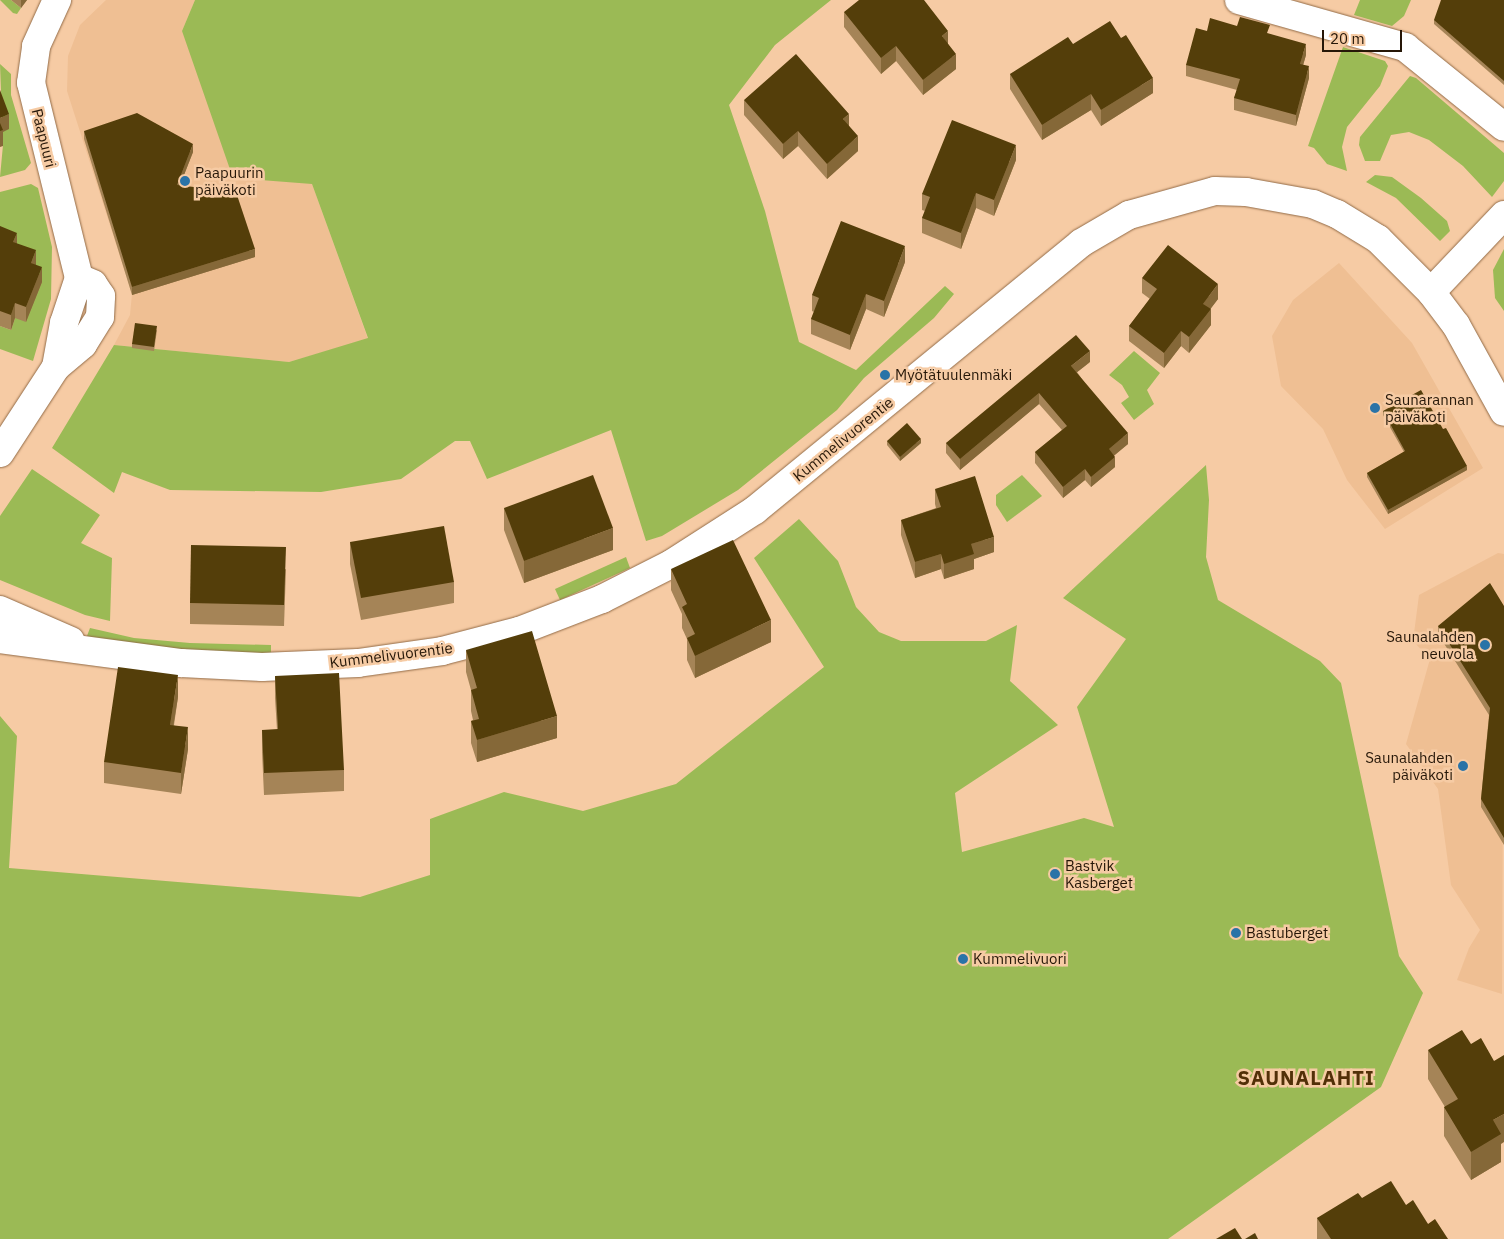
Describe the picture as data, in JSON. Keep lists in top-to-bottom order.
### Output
{
  "streets": {
    "street": ["Paapuuri", "Kummelivuorentie"]
  },
  "districts": ["SAUNALAHTI"],
  "places": [
    "Paapuurin päiväkoti",
    "Myötätuulenmäki",
    "Saunarannan päiväkoti",
    "Saunalahden neuvola",
    "Saunalahden päiväkoti",
    "Bastvik Kasberget",
    "Bastuberget",
    "Kummelivuori"
  ],
  "scale_bar": "20 m"
}
